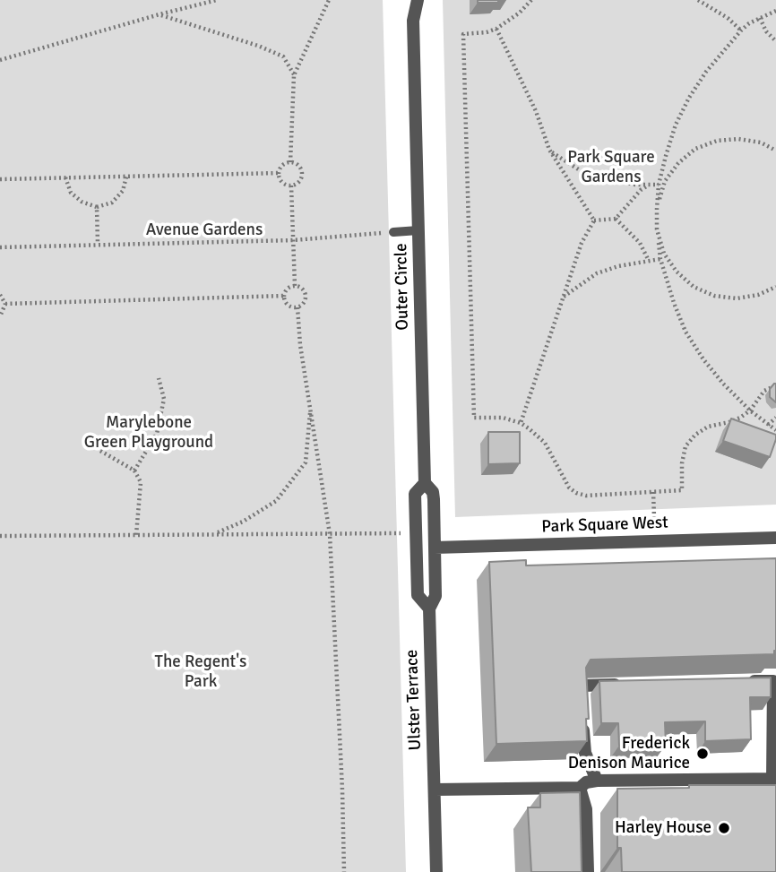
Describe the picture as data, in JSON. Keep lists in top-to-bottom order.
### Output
{
  "streets": {
    "street": ["Outer Circle", "Park Square West", "Ulster Terrace"]
  },
  "crossings": [
    ["Outer Circle", "Park Square West"],
    ["Outer Circle", "Ulster Terrace"],
    ["Park Square West", "Ulster Terrace"]
  ],
  "parks": [
    "Park Square Gardens",
    "Avenue Gardens",
    "Marylebone Green Playground",
    "The Regent's Park"
  ],
  "places": ["Frederick Denison Maurice", "Harley House"]
}
